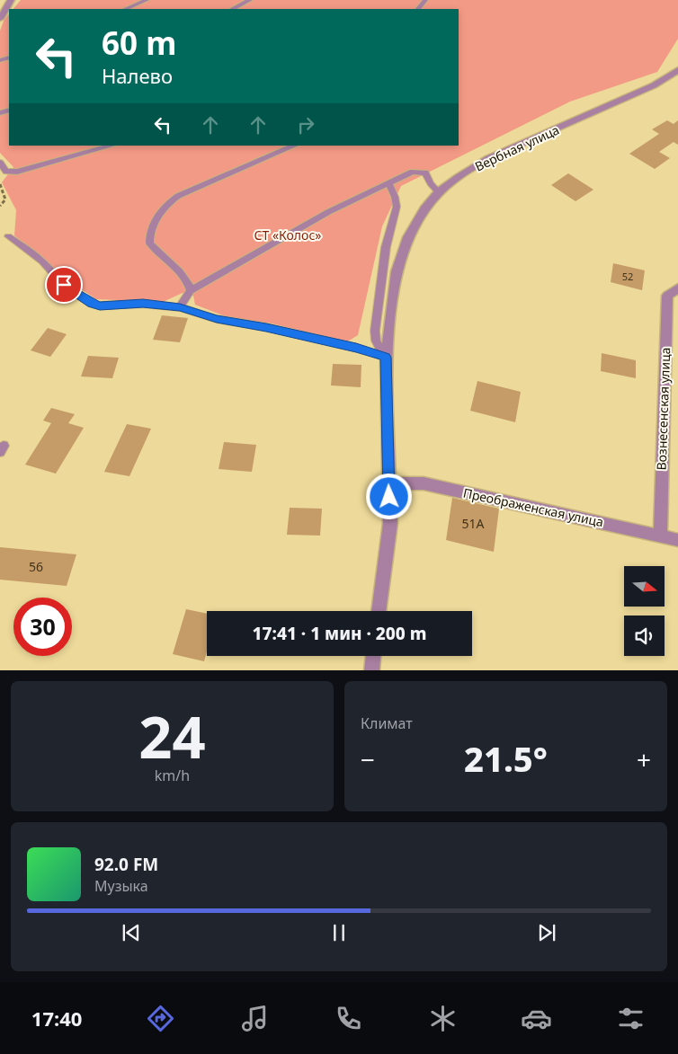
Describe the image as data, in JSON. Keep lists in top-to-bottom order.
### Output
{
  "streets": {
    "street": ["Вербная улица", "Вознесенская улица", "Преображенская улица"]
  },
  "crossings": [
    ["Вербная улица", "Преображенская улица"],
    ["Вознесенская улица", "Преображенская улица"]
  ],
  "parks": ["СТ «Колос»"],
  "house_numbers": ["52", "51А", "56"],
  "north": "right",
  "page": {
    "turn": ["60 m", "Налево"],
    "limit": "30",
    "trip": "17:41 · 1 мин · 200 m",
    "tile": [
      ["24", "km/h"],
      "Климат"
    ],
    "heat": ["−", "21.5°", "+"],
    "song": ["92.0 FM", "Музыка"],
    "tabs": "17:40"
  }
}
